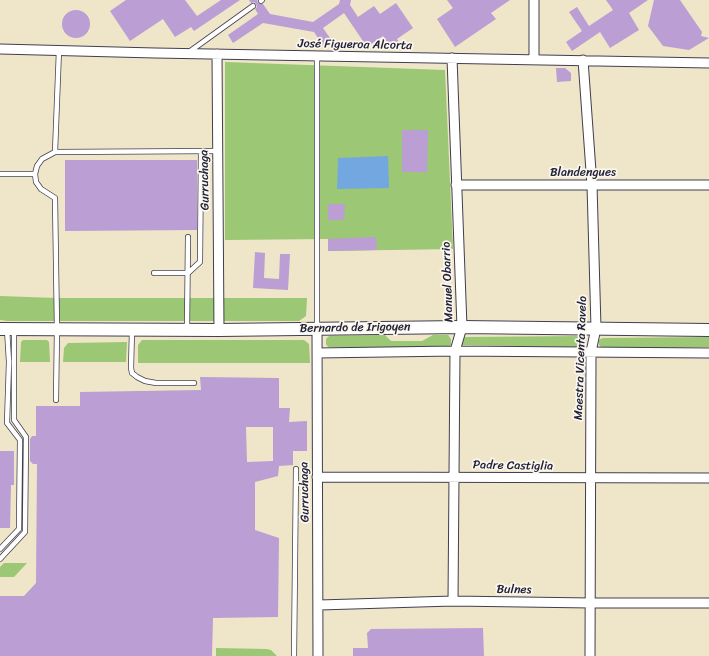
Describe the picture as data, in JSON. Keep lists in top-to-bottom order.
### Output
{
  "streets": {
    "street": [
      "José Figueroa Alcorta",
      "Blandengues",
      "Gurruchaga",
      "Manuel Obarrio",
      "Bernardo de Irigoyen",
      "Maestra Vicenta Ravelo",
      "Padre Castiglia",
      "Bulnes"
    ]
  },
  "crossings": [
    ["José Figueroa Alcorta", "Gurruchaga"],
    ["José Figueroa Alcorta", "Manuel Obarrio"],
    ["José Figueroa Alcorta", "Maestra Vicenta Ravelo"],
    ["Blandengues", "Manuel Obarrio"],
    ["Blandengues", "Maestra Vicenta Ravelo"],
    ["Gurruchaga", "Bernardo de Irigoyen"],
    ["Gurruchaga", "Padre Castiglia"],
    ["Gurruchaga", "Bulnes"],
    ["Manuel Obarrio", "Bernardo de Irigoyen"],
    ["Manuel Obarrio", "Padre Castiglia"],
    ["Manuel Obarrio", "Bulnes"],
    ["Bernardo de Irigoyen", "Maestra Vicenta Ravelo"],
    ["Maestra Vicenta Ravelo", "Padre Castiglia"],
    ["Maestra Vicenta Ravelo", "Bulnes"]
  ]
}
